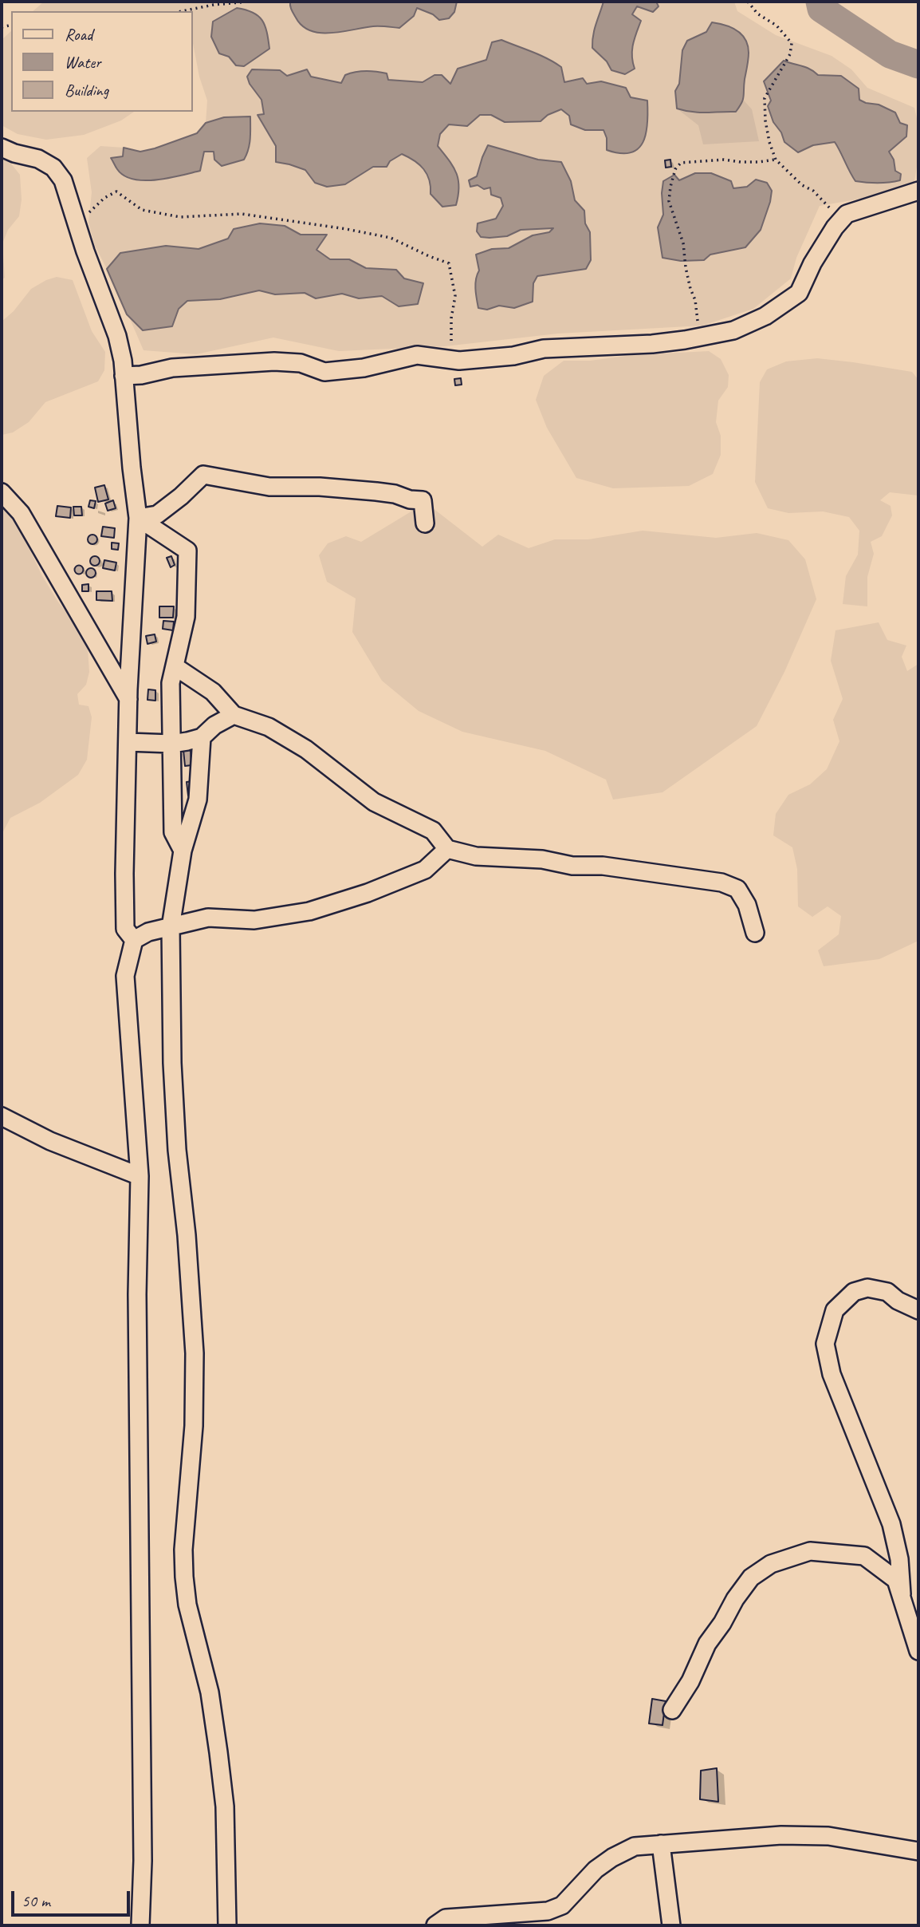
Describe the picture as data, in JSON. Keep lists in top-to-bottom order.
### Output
{
  "legend": ["Road", "Water", "Building"],
  "scale_bar": "50 m"
}
